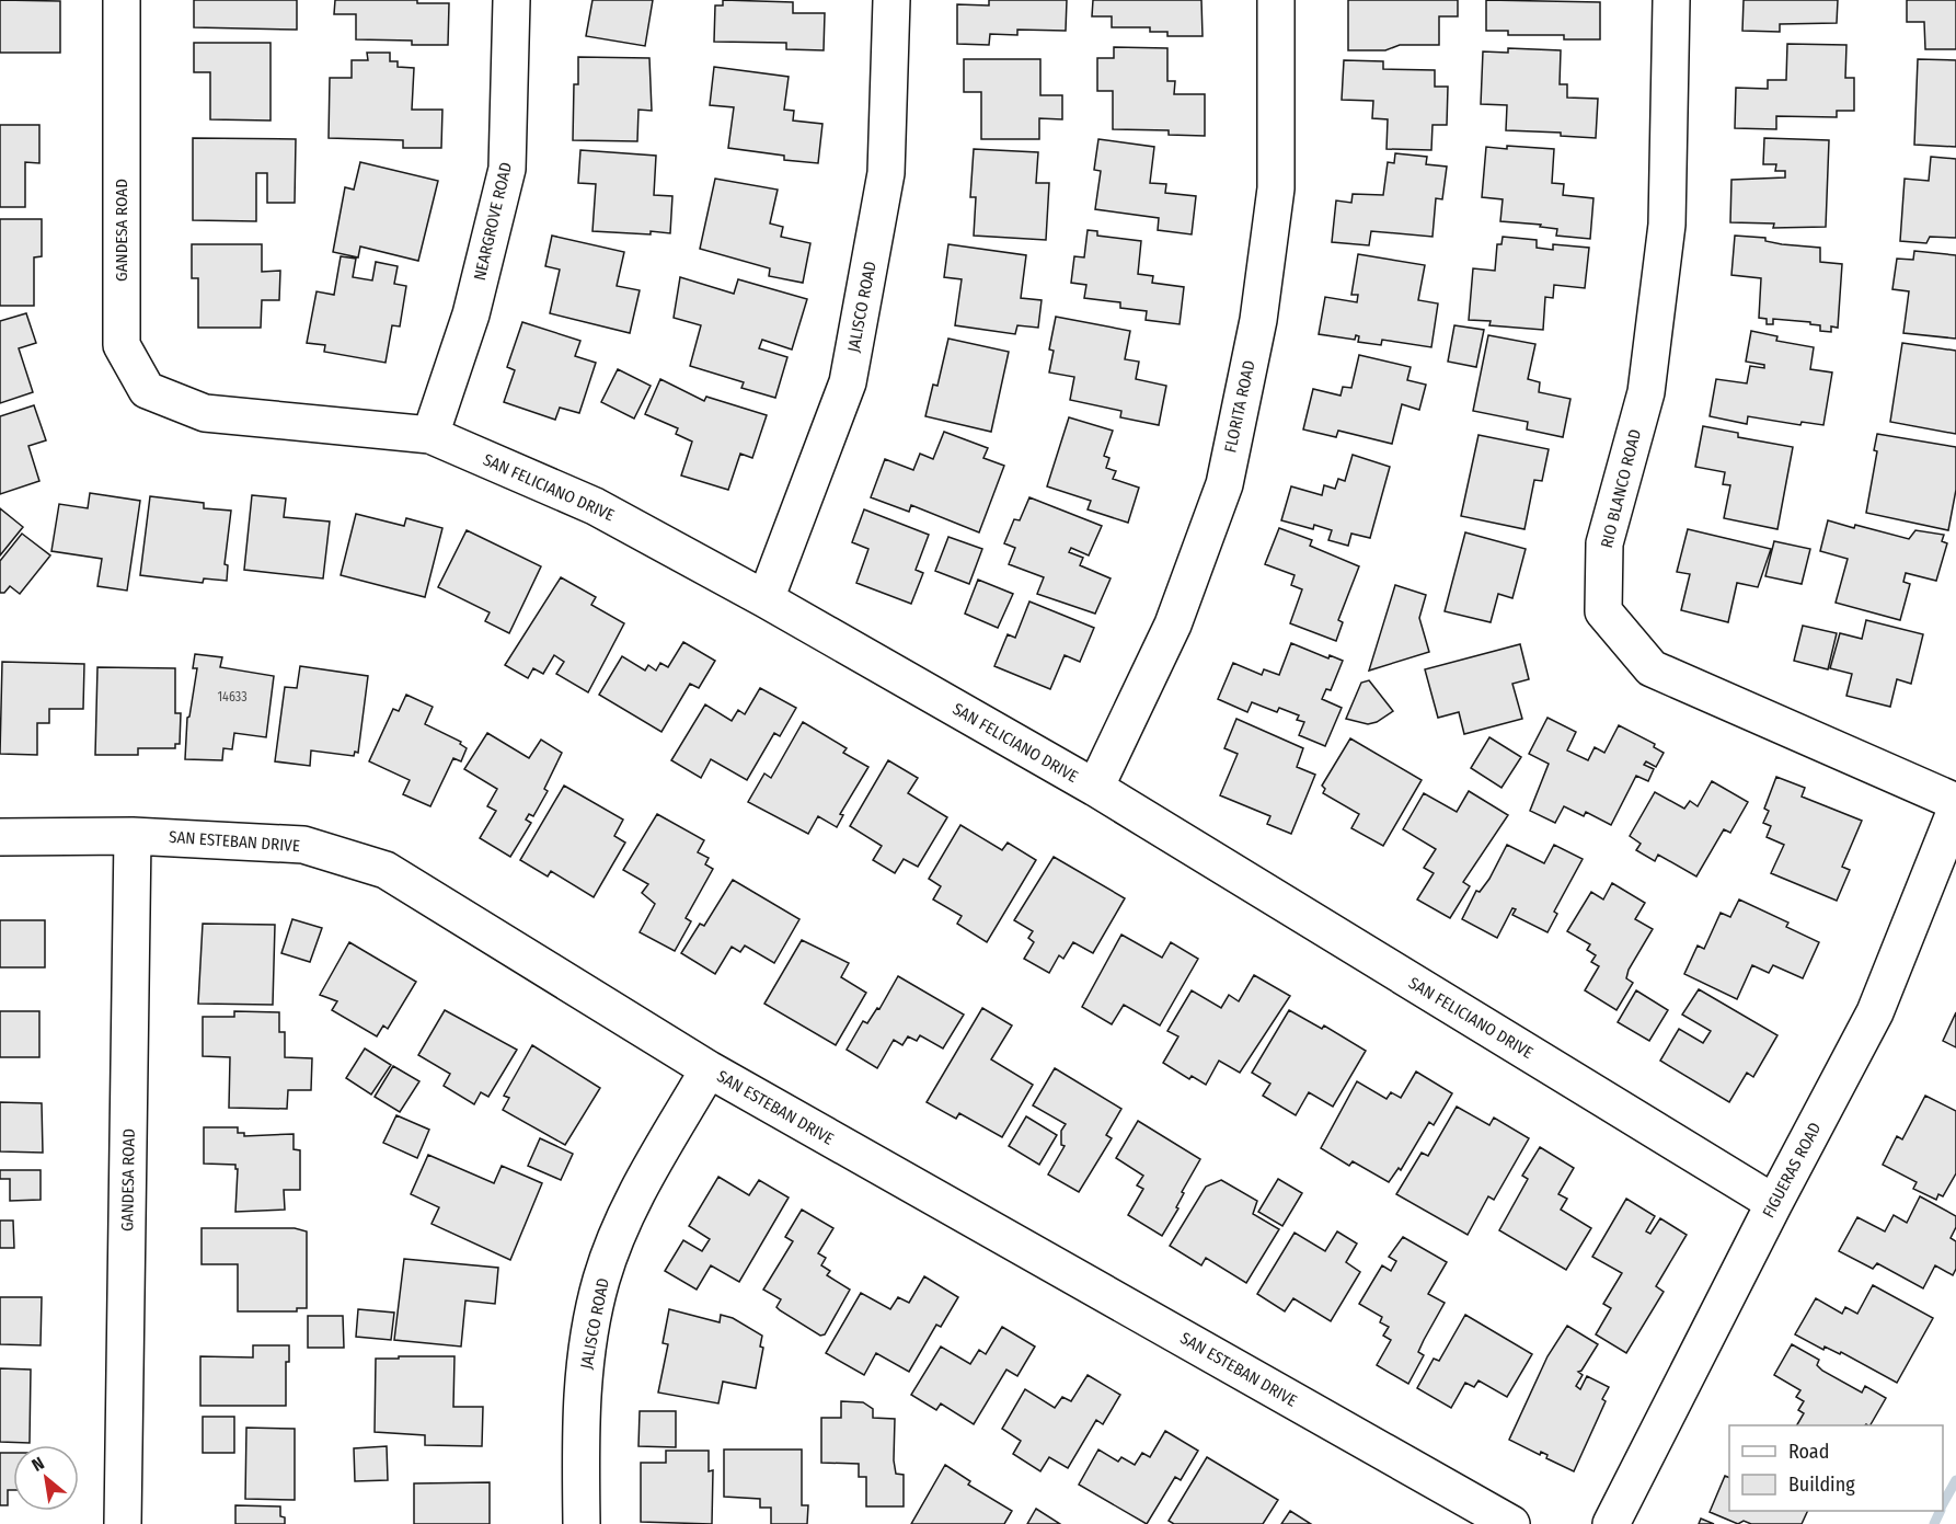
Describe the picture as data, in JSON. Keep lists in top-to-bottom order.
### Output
{
  "streets": {
    "street": [
      "NEARGROVE ROAD",
      "GANDESA ROAD",
      "JALISCO ROAD",
      "FLORITA ROAD",
      "SAN FELICIANO DRIVE",
      "RIO BLANCO ROAD",
      "SAN ESTEBAN DRIVE",
      "FIGUERAS ROAD"
    ]
  },
  "crossings": [
    ["NEARGROVE ROAD", "SAN FELICIANO DRIVE"],
    ["GANDESA ROAD", "SAN FELICIANO DRIVE"],
    ["GANDESA ROAD", "SAN ESTEBAN DRIVE"],
    ["JALISCO ROAD", "SAN FELICIANO DRIVE"],
    ["JALISCO ROAD", "SAN ESTEBAN DRIVE"],
    ["FLORITA ROAD", "SAN FELICIANO DRIVE"],
    ["SAN FELICIANO DRIVE", "FIGUERAS ROAD"]
  ],
  "house_numbers": ["14633"],
  "legend": ["Road", "Building"],
  "north": "top left"
}
